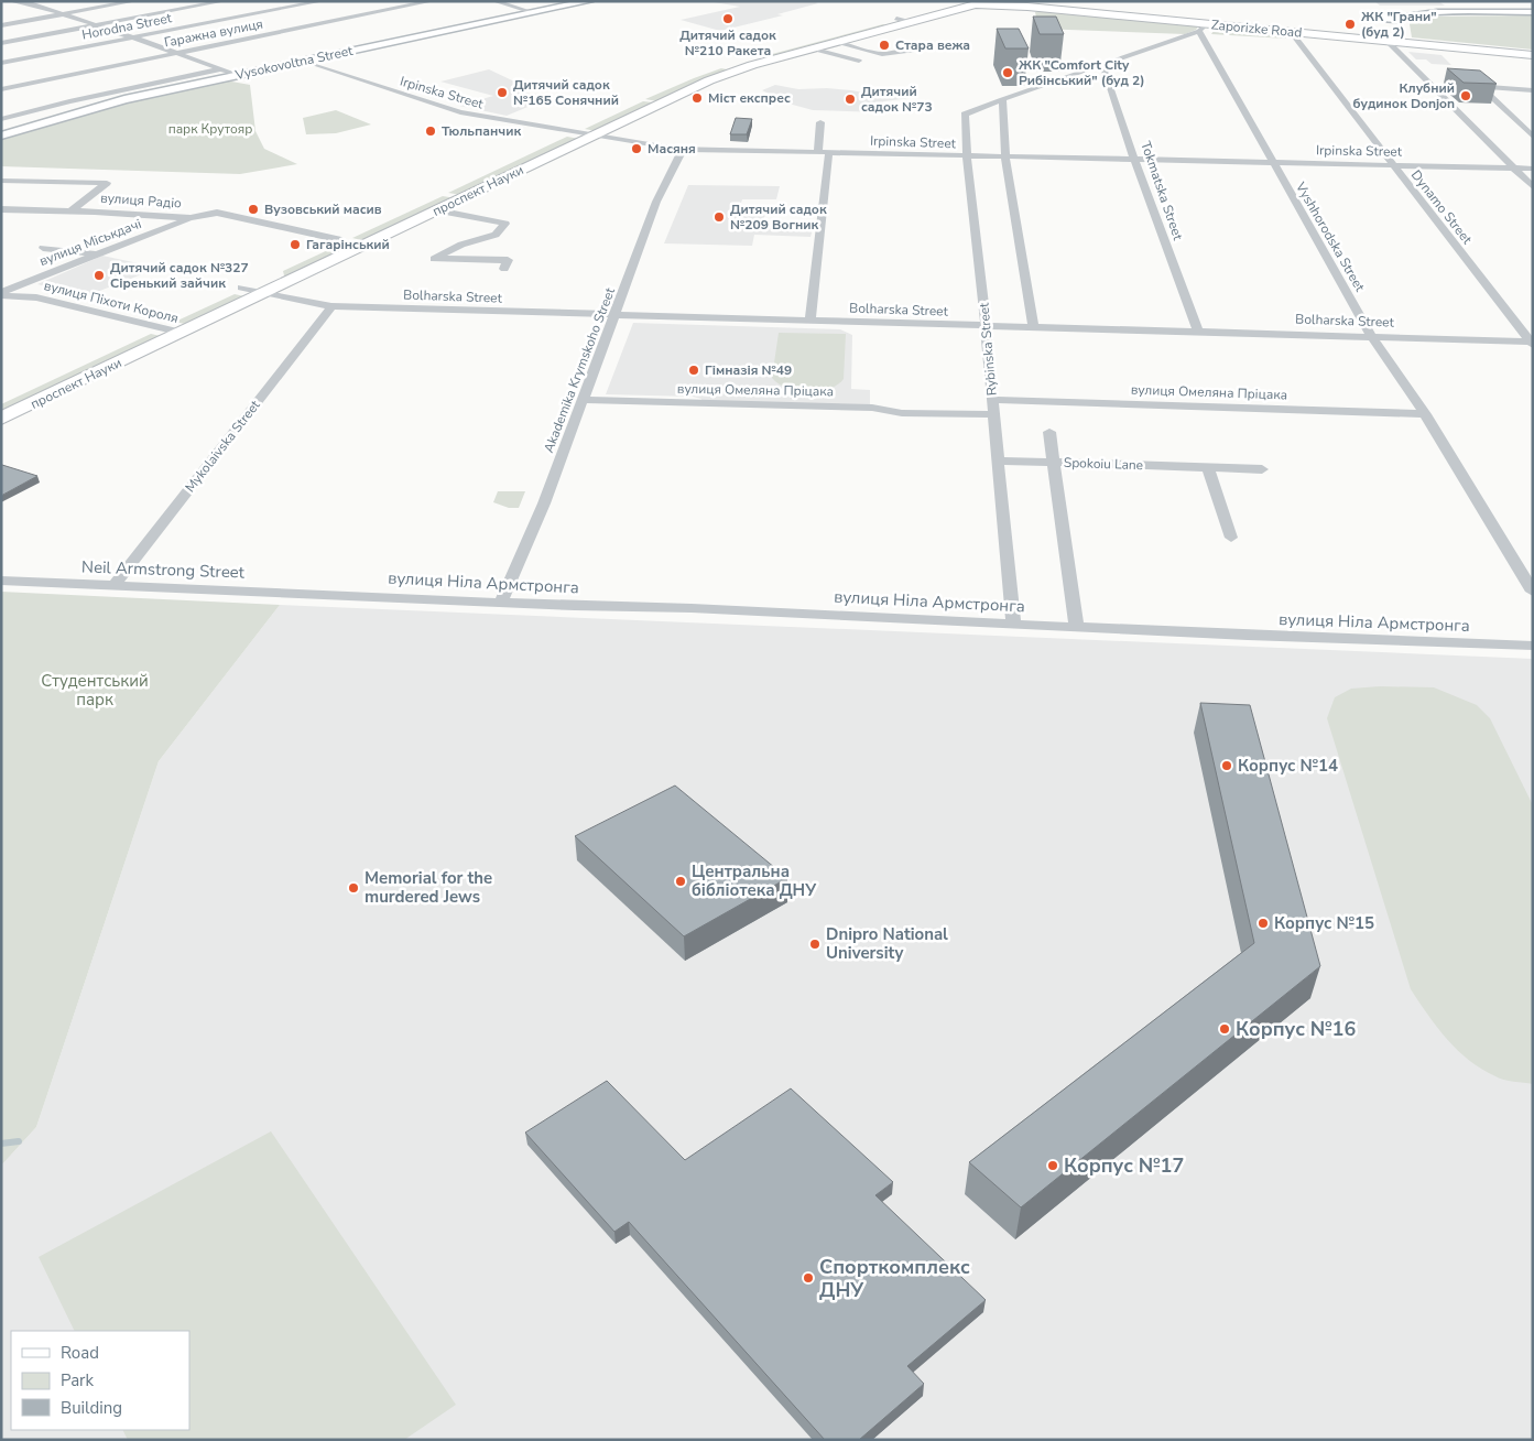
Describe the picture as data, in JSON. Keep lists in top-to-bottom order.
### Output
{
  "streets": {
    "main road": ["Zaporizke Road", "Vysokovoltna Street", "проспект Науки"],
    "street": [
      "Horodna Street",
      "Гаражна вулиця",
      "Irpinska Street",
      "Tokmatska Street",
      "вулиця Радіо",
      "Dynamo Street",
      "Vyshhorodska Street",
      "вулиця Міськдачі",
      "Bolharska Street",
      "вулиця Піхоти Короля",
      "Rybinska Street",
      "Akademika Krymskoho Street",
      "вулиця Омеляна Пріцака",
      "Mykolaivska Street",
      "Spokoiu Lane",
      "Neil Armstrong Street",
      "вулиця Ніла Армстронга"
    ]
  },
  "crossings": [
    ["Zaporizke Road", "проспект Науки"],
    ["Zaporizke Road", "Dynamo Street"],
    ["Zaporizke Road", "Vyshhorodska Street"],
    ["Zaporizke Road", "Rybinska Street"],
    ["Vysokovoltna Street", "Irpinska Street"],
    ["Irpinska Street", "проспект Науки"],
    ["Irpinska Street", "Tokmatska Street"],
    ["Irpinska Street", "Dynamo Street"],
    ["Irpinska Street", "Vyshhorodska Street"],
    ["Irpinska Street", "Rybinska Street"],
    ["Irpinska Street", "Akademika Krymskoho Street"],
    ["проспект Науки", "вулиця Радіо"],
    ["проспект Науки", "Bolharska Street"],
    ["проспект Науки", "вулиця Піхоти Короля"],
    ["Tokmatska Street", "Bolharska Street"],
    ["Tokmatska Street", "Rybinska Street"],
    ["вулиця Радіо", "вулиця Міськдачі"],
    ["Dynamo Street", "Bolharska Street"],
    ["Vyshhorodska Street", "Bolharska Street"],
    ["Vyshhorodska Street", "Rybinska Street"],
    ["Vyshhorodska Street", "вулиця Омеляна Пріцака"],
    ["вулиця Міськдачі", "вулиця Піхоти Короля"],
    ["Bolharska Street", "Rybinska Street"],
    ["Bolharska Street", "Akademika Krymskoho Street"],
    ["Bolharska Street", "Mykolaivska Street"],
    ["Rybinska Street", "вулиця Омеляна Пріцака"],
    ["Rybinska Street", "Spokoiu Lane"],
    ["Rybinska Street", "вулиця Ніла Армстронга"],
    ["Akademika Krymskoho Street", "вулиця Омеляна Пріцака"],
    ["Akademika Krymskoho Street", "Neil Armstrong Street"],
    ["Akademika Krymskoho Street", "вулиця Ніла Армстронга"],
    ["Mykolaivska Street", "Neil Armstrong Street"],
    ["Neil Armstrong Street", "вулиця Ніла Армстронга"]
  ],
  "parks": ["парк Крутояр", "Студентський парк"],
  "places": [
    "Дитячий садок №210 Ракета",
    "ЖК \"Грани\" (буд 2)",
    "Стара вежа",
    "ЖК \"Comfort City Рибінський\" (буд 2)",
    "Дитячий садок №165 Сонячний",
    "Клубний будинок Donjon",
    "Міст експрес",
    "Дитячий садок №73",
    "Тюльпанчик",
    "Масяня",
    "Вузовський масив",
    "Дитячий садок №209 Вогник",
    "Гагарінський",
    "Дитячий садок №327 Сіренький зайчик",
    "Гімназія №49",
    "Корпус №14",
    "Центральна бібліотека ДНУ",
    "Memorial for the murdered Jews",
    "Корпус №15",
    "Dnipro National University",
    "Корпус №16",
    "Корпус №17",
    "Спорткомплекс ДНУ"
  ],
  "legend": ["Road", "Park", "Building"]
}
